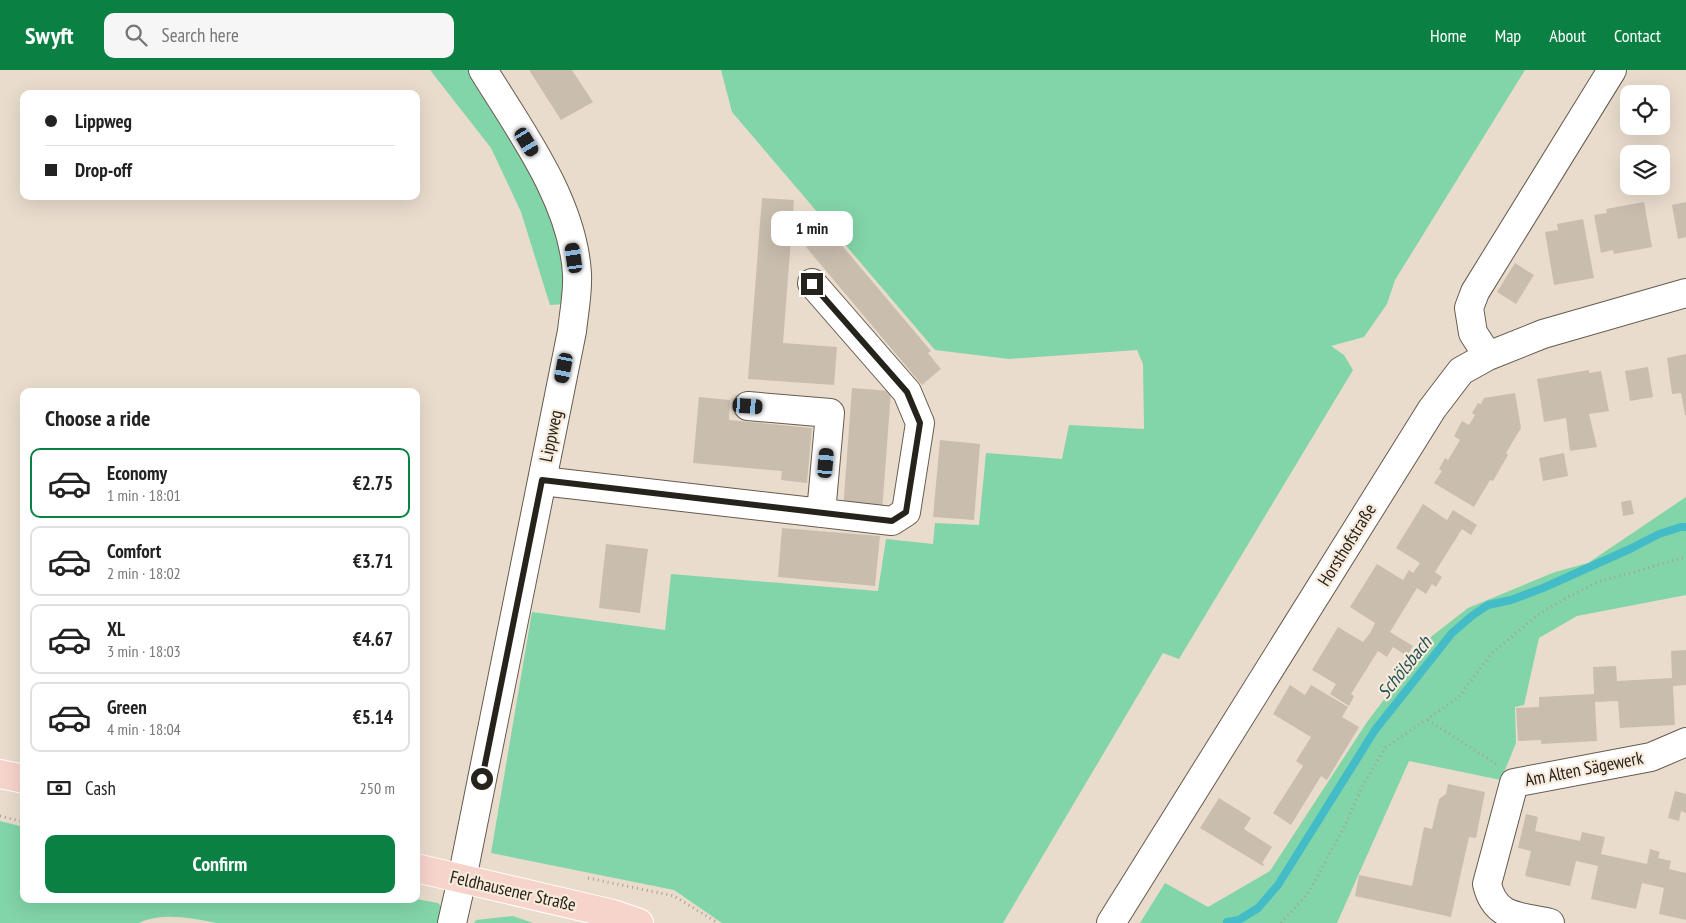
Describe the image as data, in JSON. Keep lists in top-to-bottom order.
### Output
{
  "streets": {
    "main road": ["Feldhausener Straße"],
    "street": ["Lippweg", "Horsthofstraße", "Am Alten Sägewerk"]
  },
  "crossings": [
    ["Lippweg", "Feldhausener Straße"]
  ],
  "water": ["Schölsbach"],
  "page": {
    "header": "Swyft",
    "search": "Search here",
    "nav": [
      "Home",
      "Map",
      "About",
      "Contact"
    ],
    "banner": ["Lippweg", "Drop-off"],
    "bubble": "1 min",
    "heading": "Choose a ride",
    "list": [
      {
        "name": "Economy",
        "note": "1 min · 18:01",
        "value": "€2.75"
      },
      {
        "name": "Comfort",
        "note": "2 min · 18:02",
        "value": "€3.71"
      },
      {
        "name": "XL",
        "note": "3 min · 18:03",
        "value": "€4.67"
      },
      {
        "name": "Green",
        "note": "4 min · 18:04",
        "value": "€5.14"
      }
    ],
    "pay": ["Cash", "250 m"],
    "buttons": "Confirm"
  }
}
